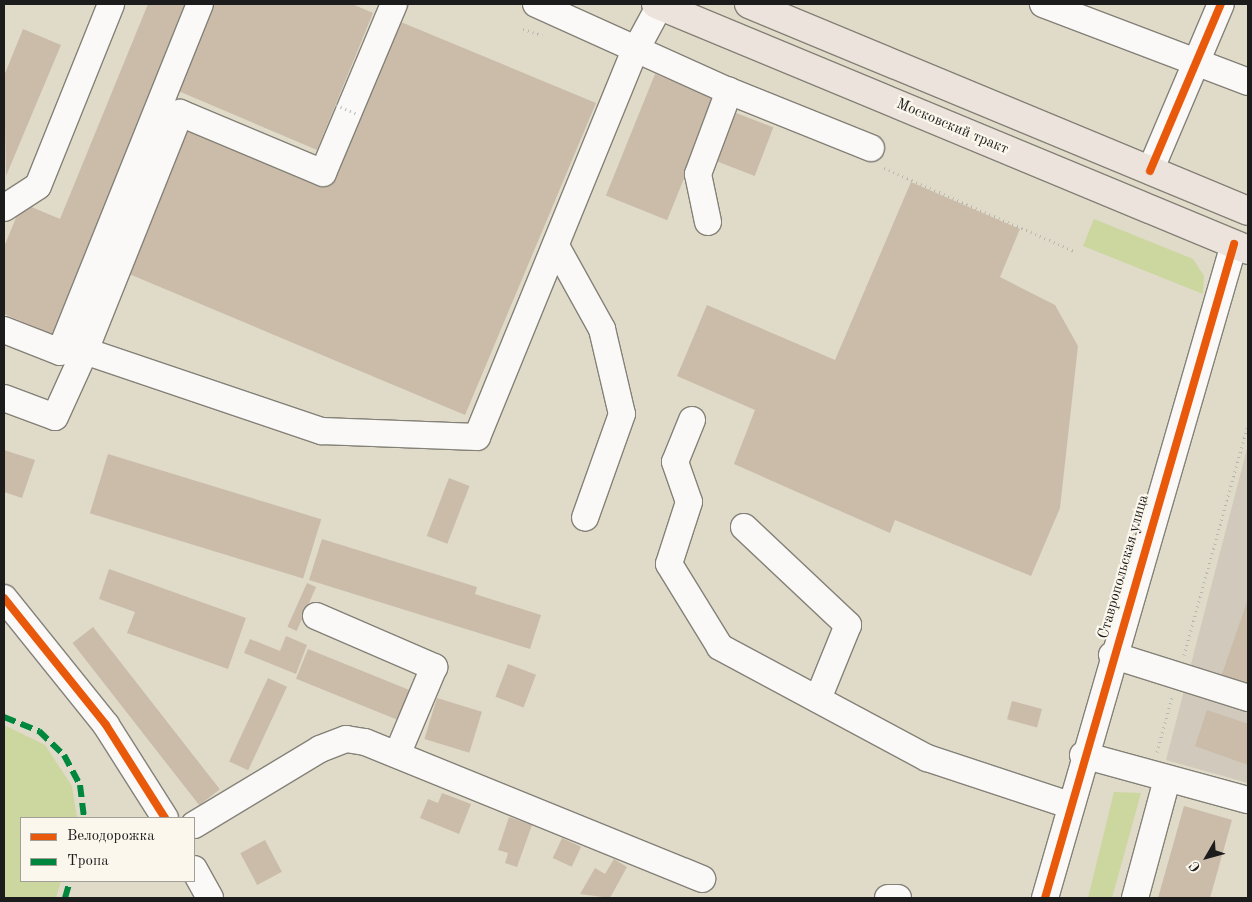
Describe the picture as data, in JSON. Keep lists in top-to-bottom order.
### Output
{
  "streets": {
    "main road": ["Московский тракт"],
    "street": ["Ставропольская улица"]
  },
  "crossings": [
    ["Московский тракт", "Ставропольская улица"]
  ],
  "legend": ["Велодорожка", "Тропа"],
  "north": "bottom left"
}
